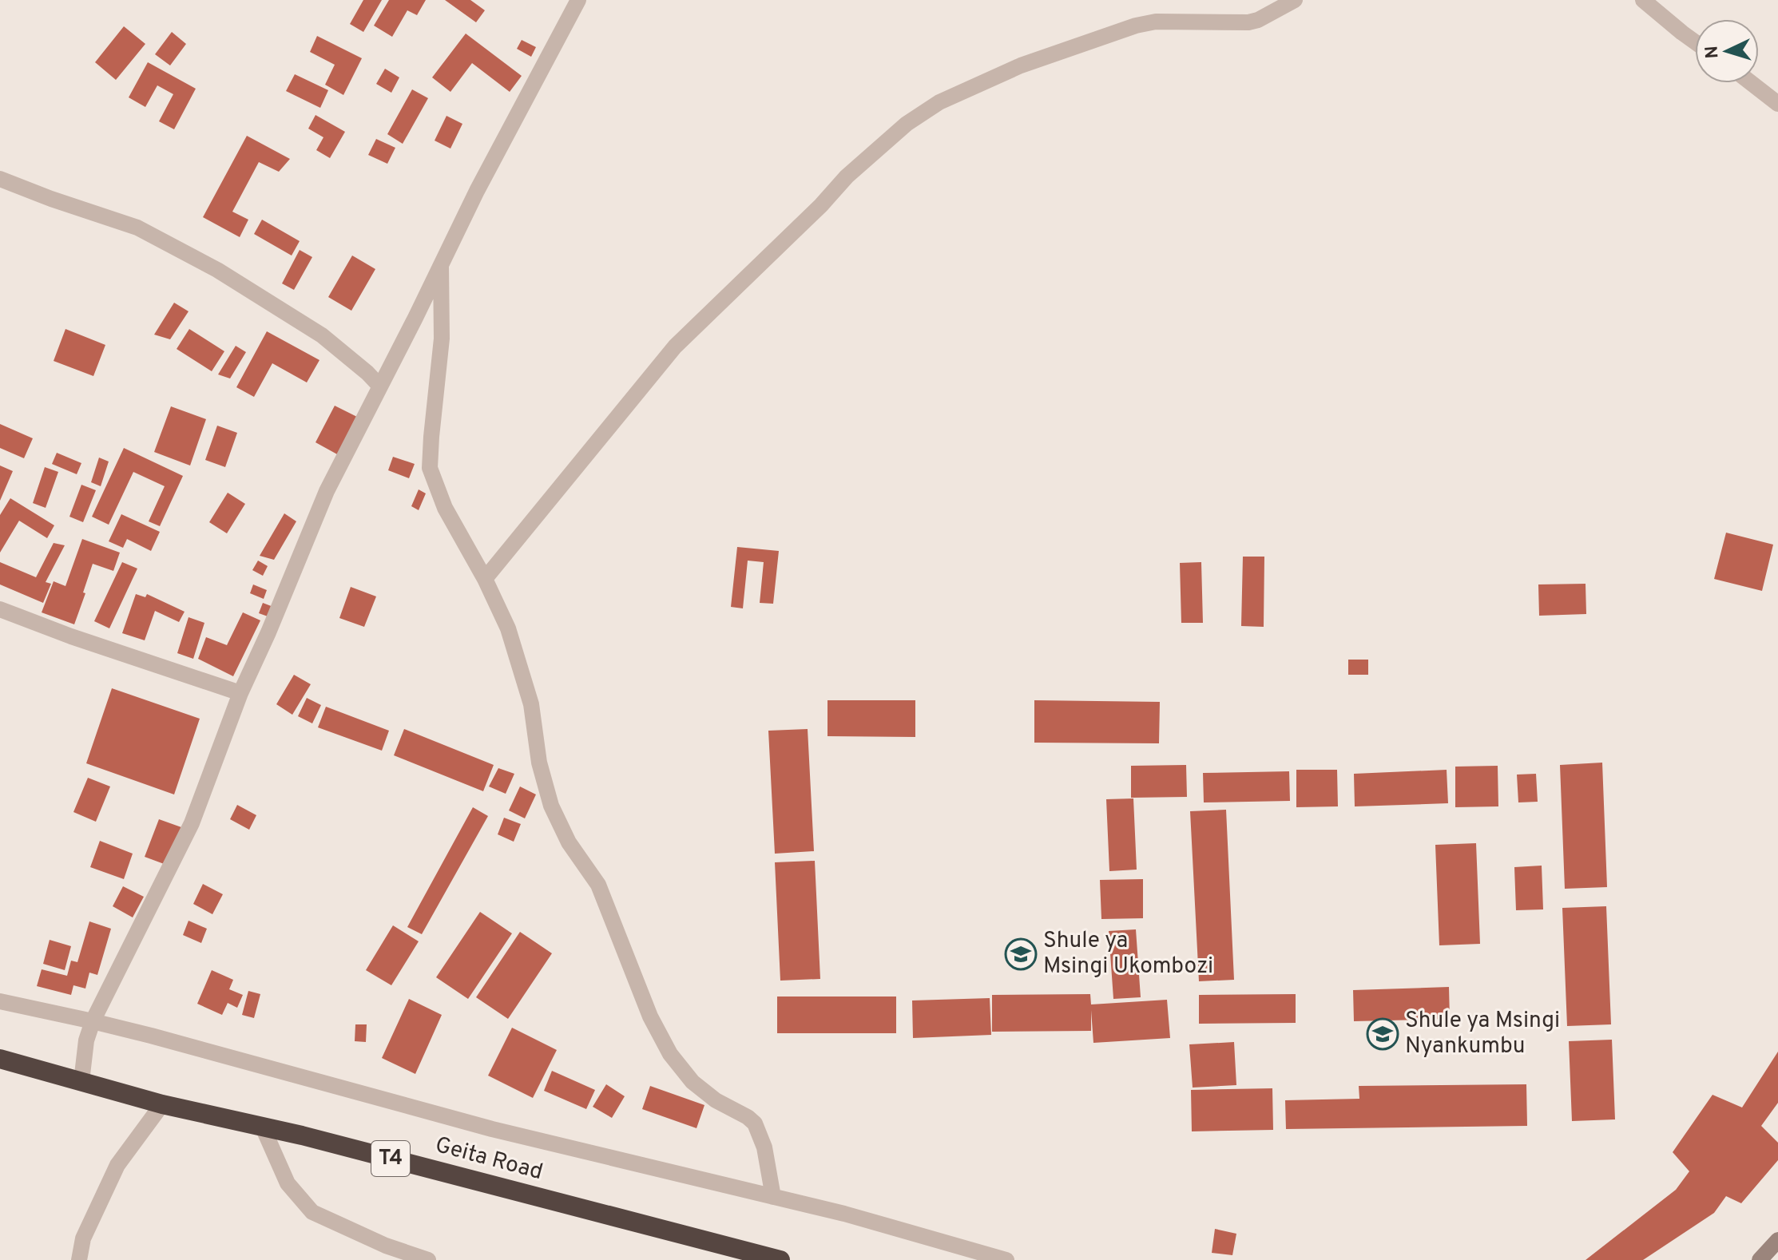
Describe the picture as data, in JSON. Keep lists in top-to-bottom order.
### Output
{
  "streets": {
    "highway": ["T4", "Geita Road"]
  },
  "places": {
    "school or university": ["Shule ya Msingi Ukombozi", "Shule ya Msingi Nyankumbu"]
  },
  "north": "left"
}
